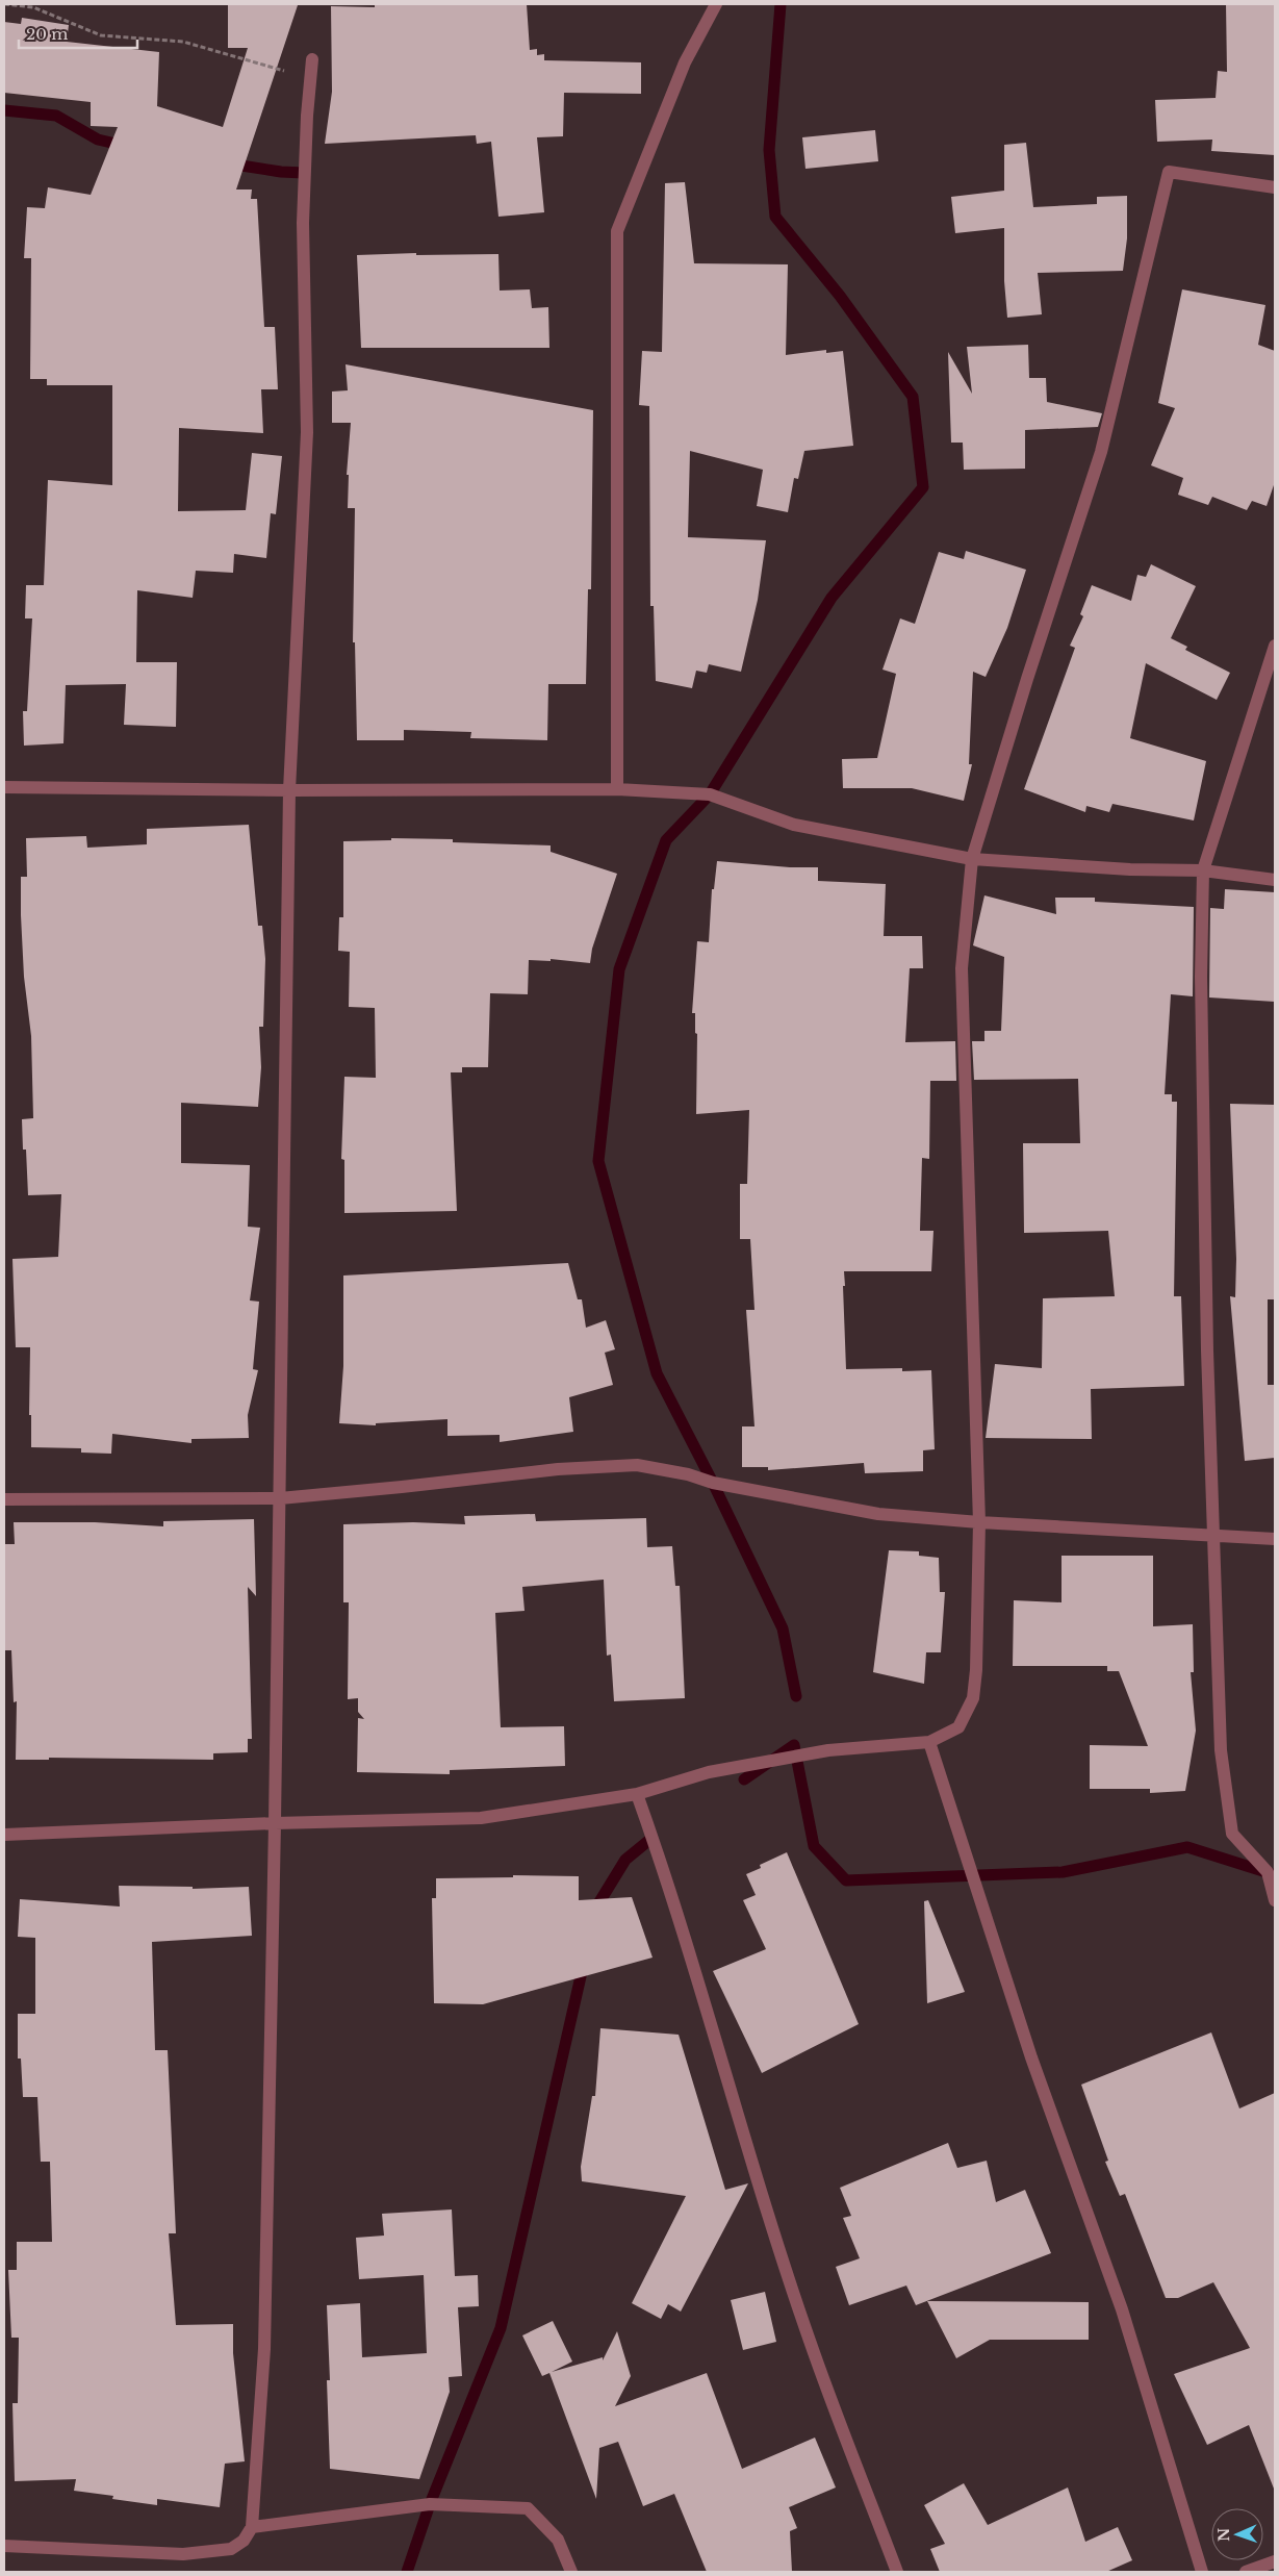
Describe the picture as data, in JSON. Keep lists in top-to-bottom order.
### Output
{
  "scale_bar": "20 m",
  "north": "left"
}
